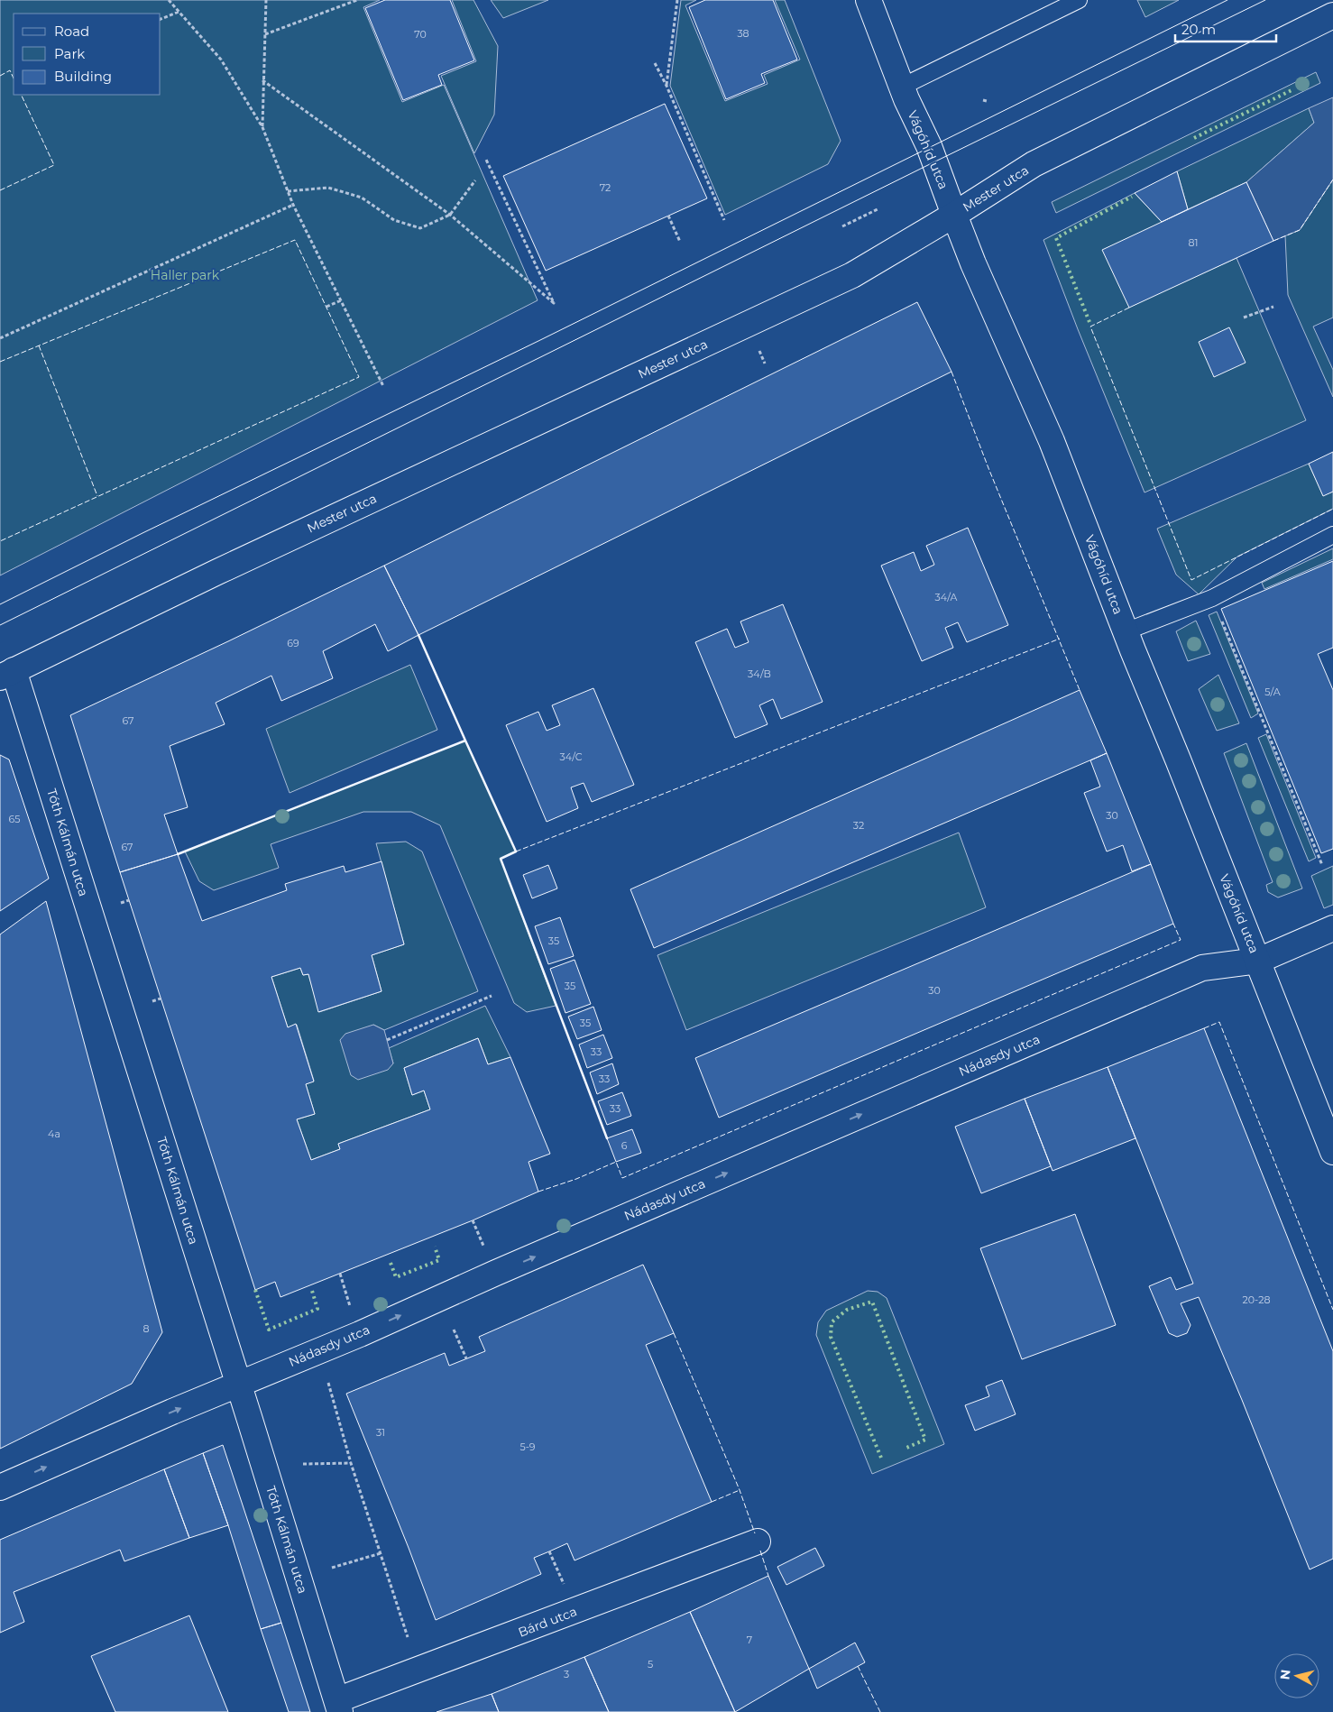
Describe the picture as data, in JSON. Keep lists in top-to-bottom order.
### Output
{
  "streets": {
    "street": [
      "Vágóhíd utca",
      "Mester utca",
      "Tóth Kálmán utca",
      "Nádasdy utca",
      "Bárd utca"
    ]
  },
  "crossings": [
    ["Vágóhíd utca", "Mester utca"],
    ["Vágóhíd utca", "Nádasdy utca"],
    ["Mester utca", "Tóth Kálmán utca"],
    ["Tóth Kálmán utca", "Nádasdy utca"],
    ["Tóth Kálmán utca", "Bárd utca"]
  ],
  "one_way": ["Nádasdy utca"],
  "parks": ["Haller park"],
  "house_numbers": [
    "38",
    "70",
    "72",
    "81",
    "34/A",
    "69",
    "34/B",
    "5/A",
    "67",
    "34/C",
    "30",
    "65",
    "32",
    "67",
    "35",
    "35",
    "30",
    "35",
    "33",
    "33",
    "33",
    "4a",
    "6",
    "20-28",
    "8",
    "31",
    "5-9",
    "7",
    "5",
    "3"
  ],
  "legend": ["Road", "Park", "Building"],
  "scale_bar": "20 m",
  "north": "left"
}
